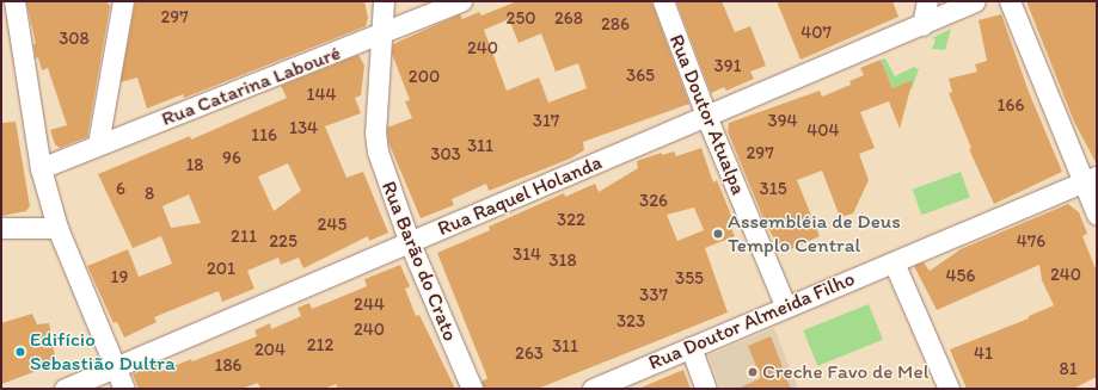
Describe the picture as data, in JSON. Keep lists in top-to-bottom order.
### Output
{
  "streets": {
    "street": [
      "Rua Catarina Labouré",
      "Rua Doutor Atualpa",
      "Rua Raquel Holanda",
      "Rua Barão do Crato",
      "Rua Doutor Almeida Filho"
    ]
  },
  "crossings": [
    ["Rua Catarina Labouré", "Rua Barão do Crato"],
    ["Rua Doutor Atualpa", "Rua Raquel Holanda"],
    ["Rua Doutor Atualpa", "Rua Doutor Almeida Filho"],
    ["Rua Raquel Holanda", "Rua Barão do Crato"]
  ],
  "places": ["Assembléia de Deus Templo Central", "Edifício Sebastião Dultra", "Creche Favo de Mel"],
  "house_numbers": [
    "297",
    "250",
    "268",
    "286",
    "407",
    "308",
    "240",
    "391",
    "365",
    "200",
    "144",
    "166",
    "317",
    "394",
    "134",
    "404",
    "116",
    "311",
    "297",
    "303",
    "96",
    "18",
    "6",
    "315",
    "8",
    "326",
    "322",
    "245",
    "211",
    "225",
    "476",
    "314",
    "318",
    "201",
    "240",
    "456",
    "19",
    "355",
    "337",
    "244",
    "323",
    "240",
    "212",
    "311",
    "204",
    "263",
    "41",
    "186",
    "81"
  ]
}
